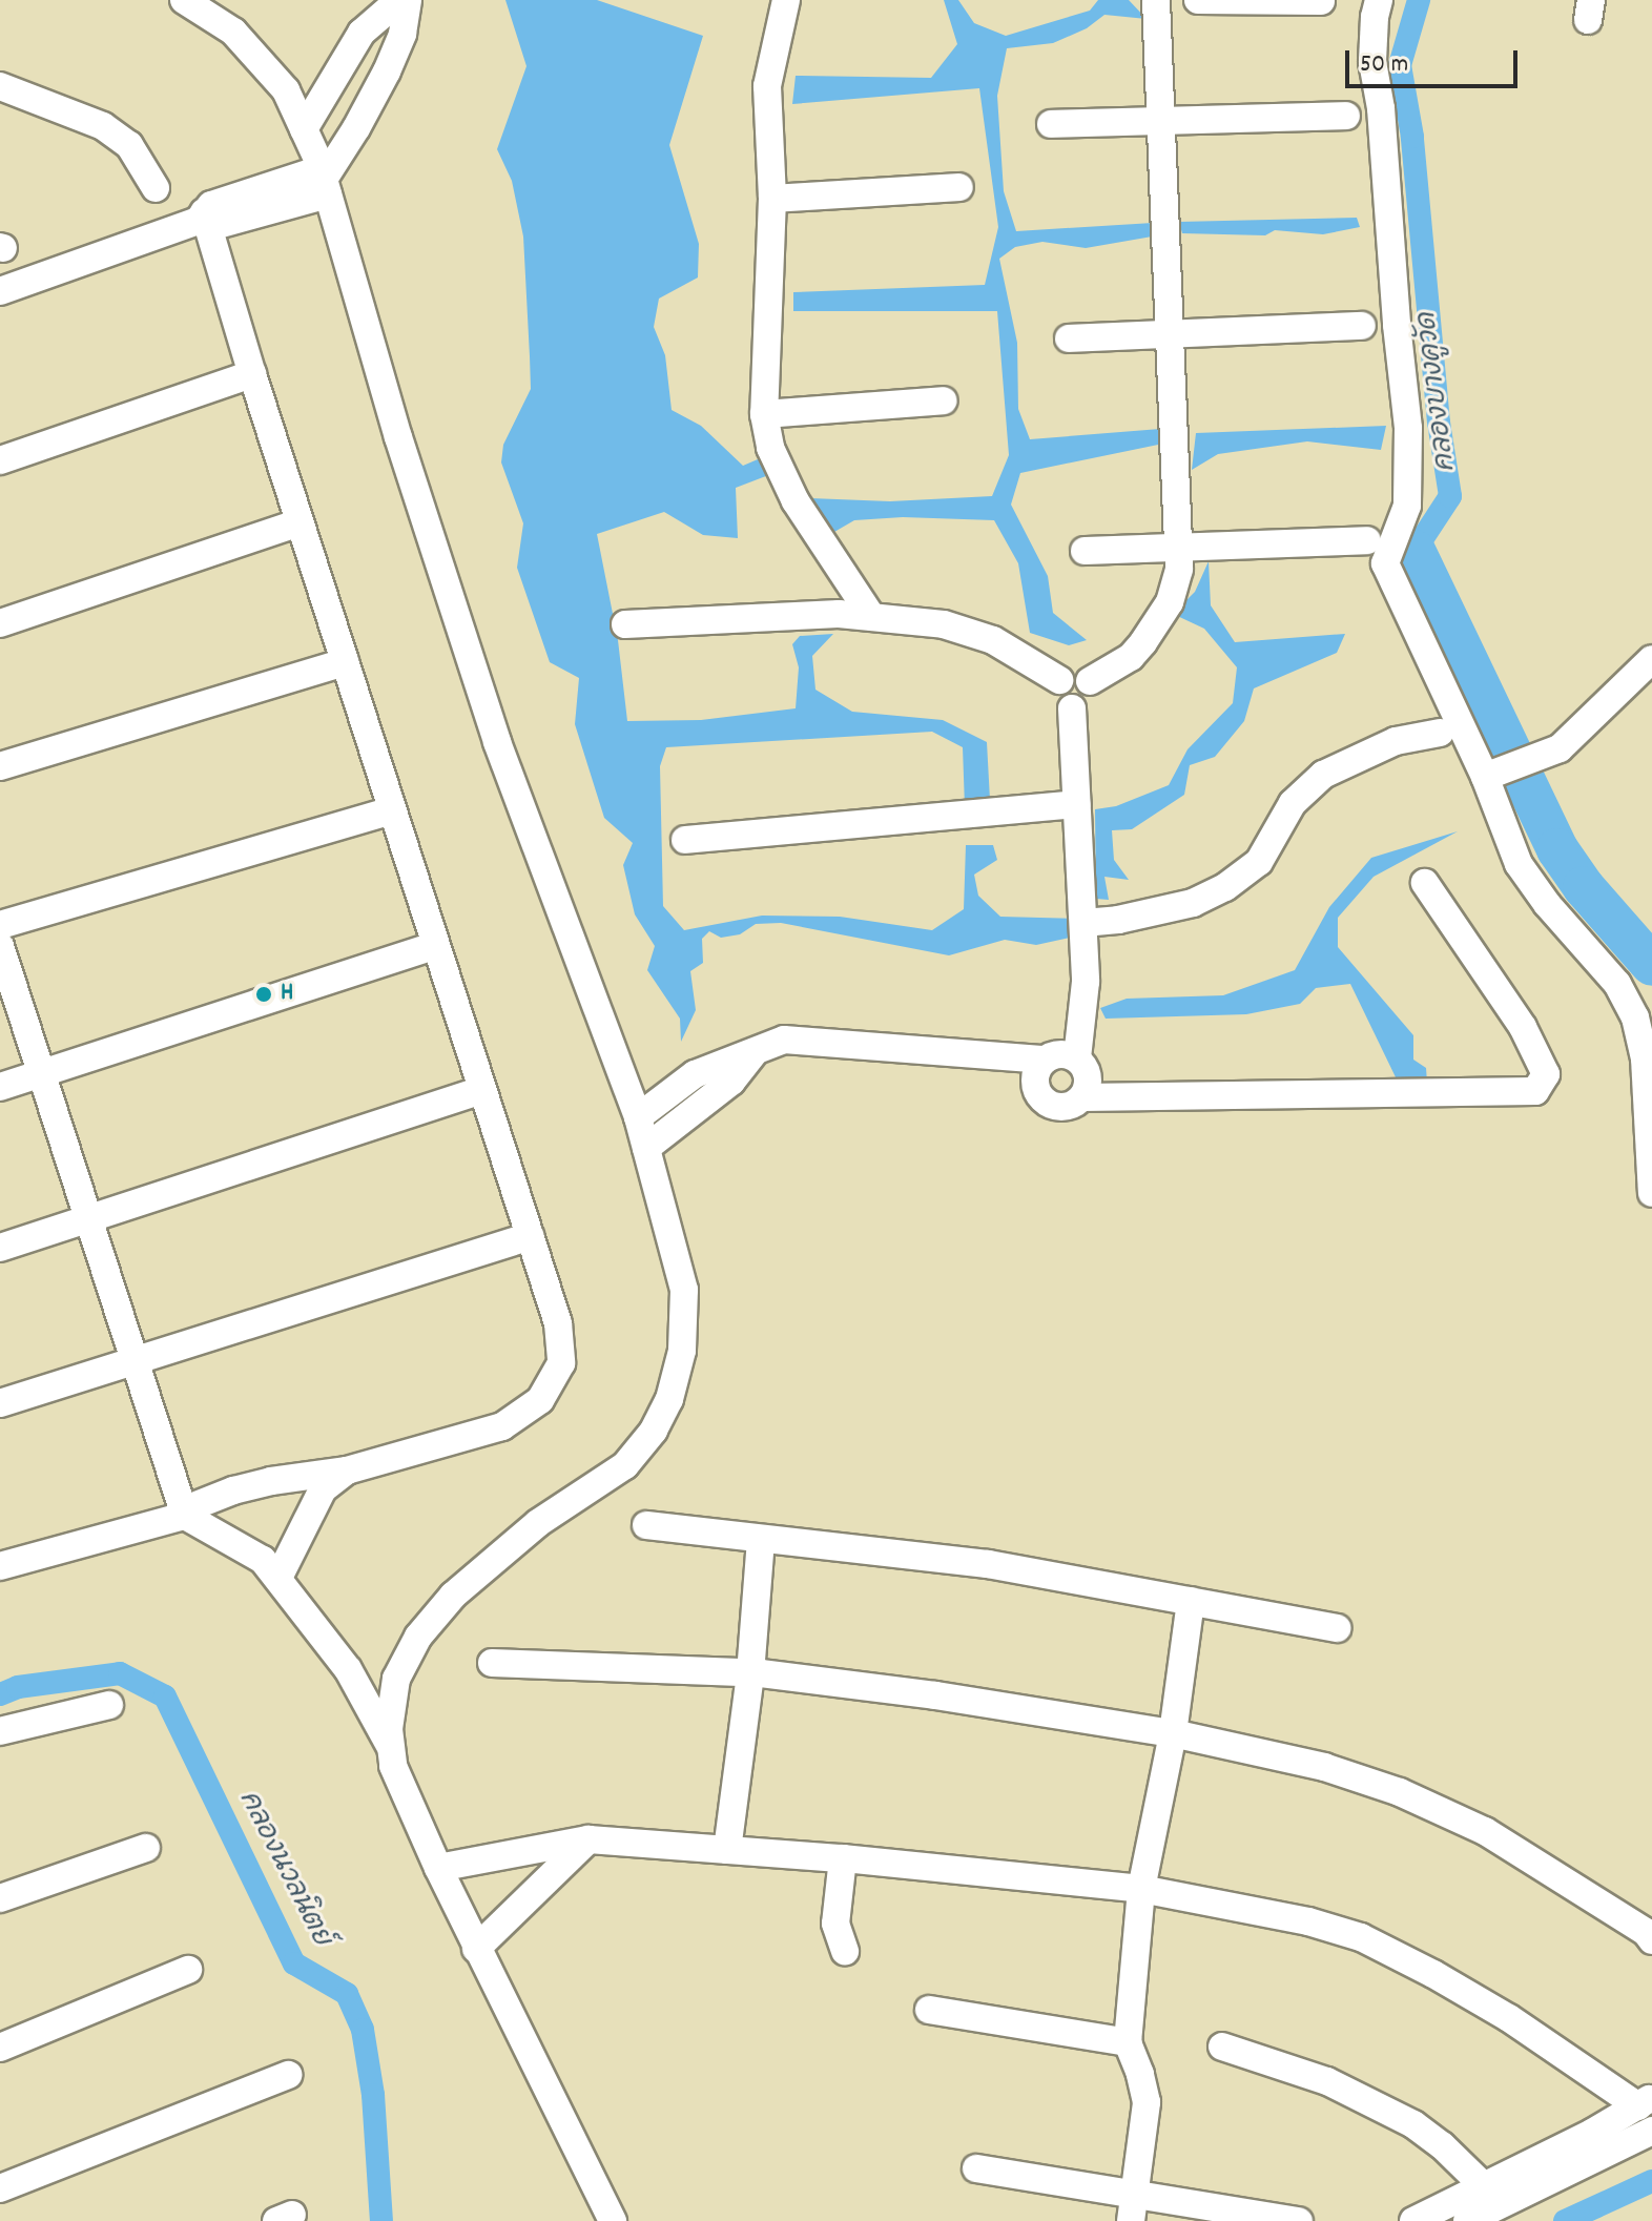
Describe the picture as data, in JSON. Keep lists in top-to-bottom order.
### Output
{
  "water": ["คลองบางคูวัด", "คลองนวลนิตย์"],
  "places": ["H"],
  "scale_bar": "50 m"
}
